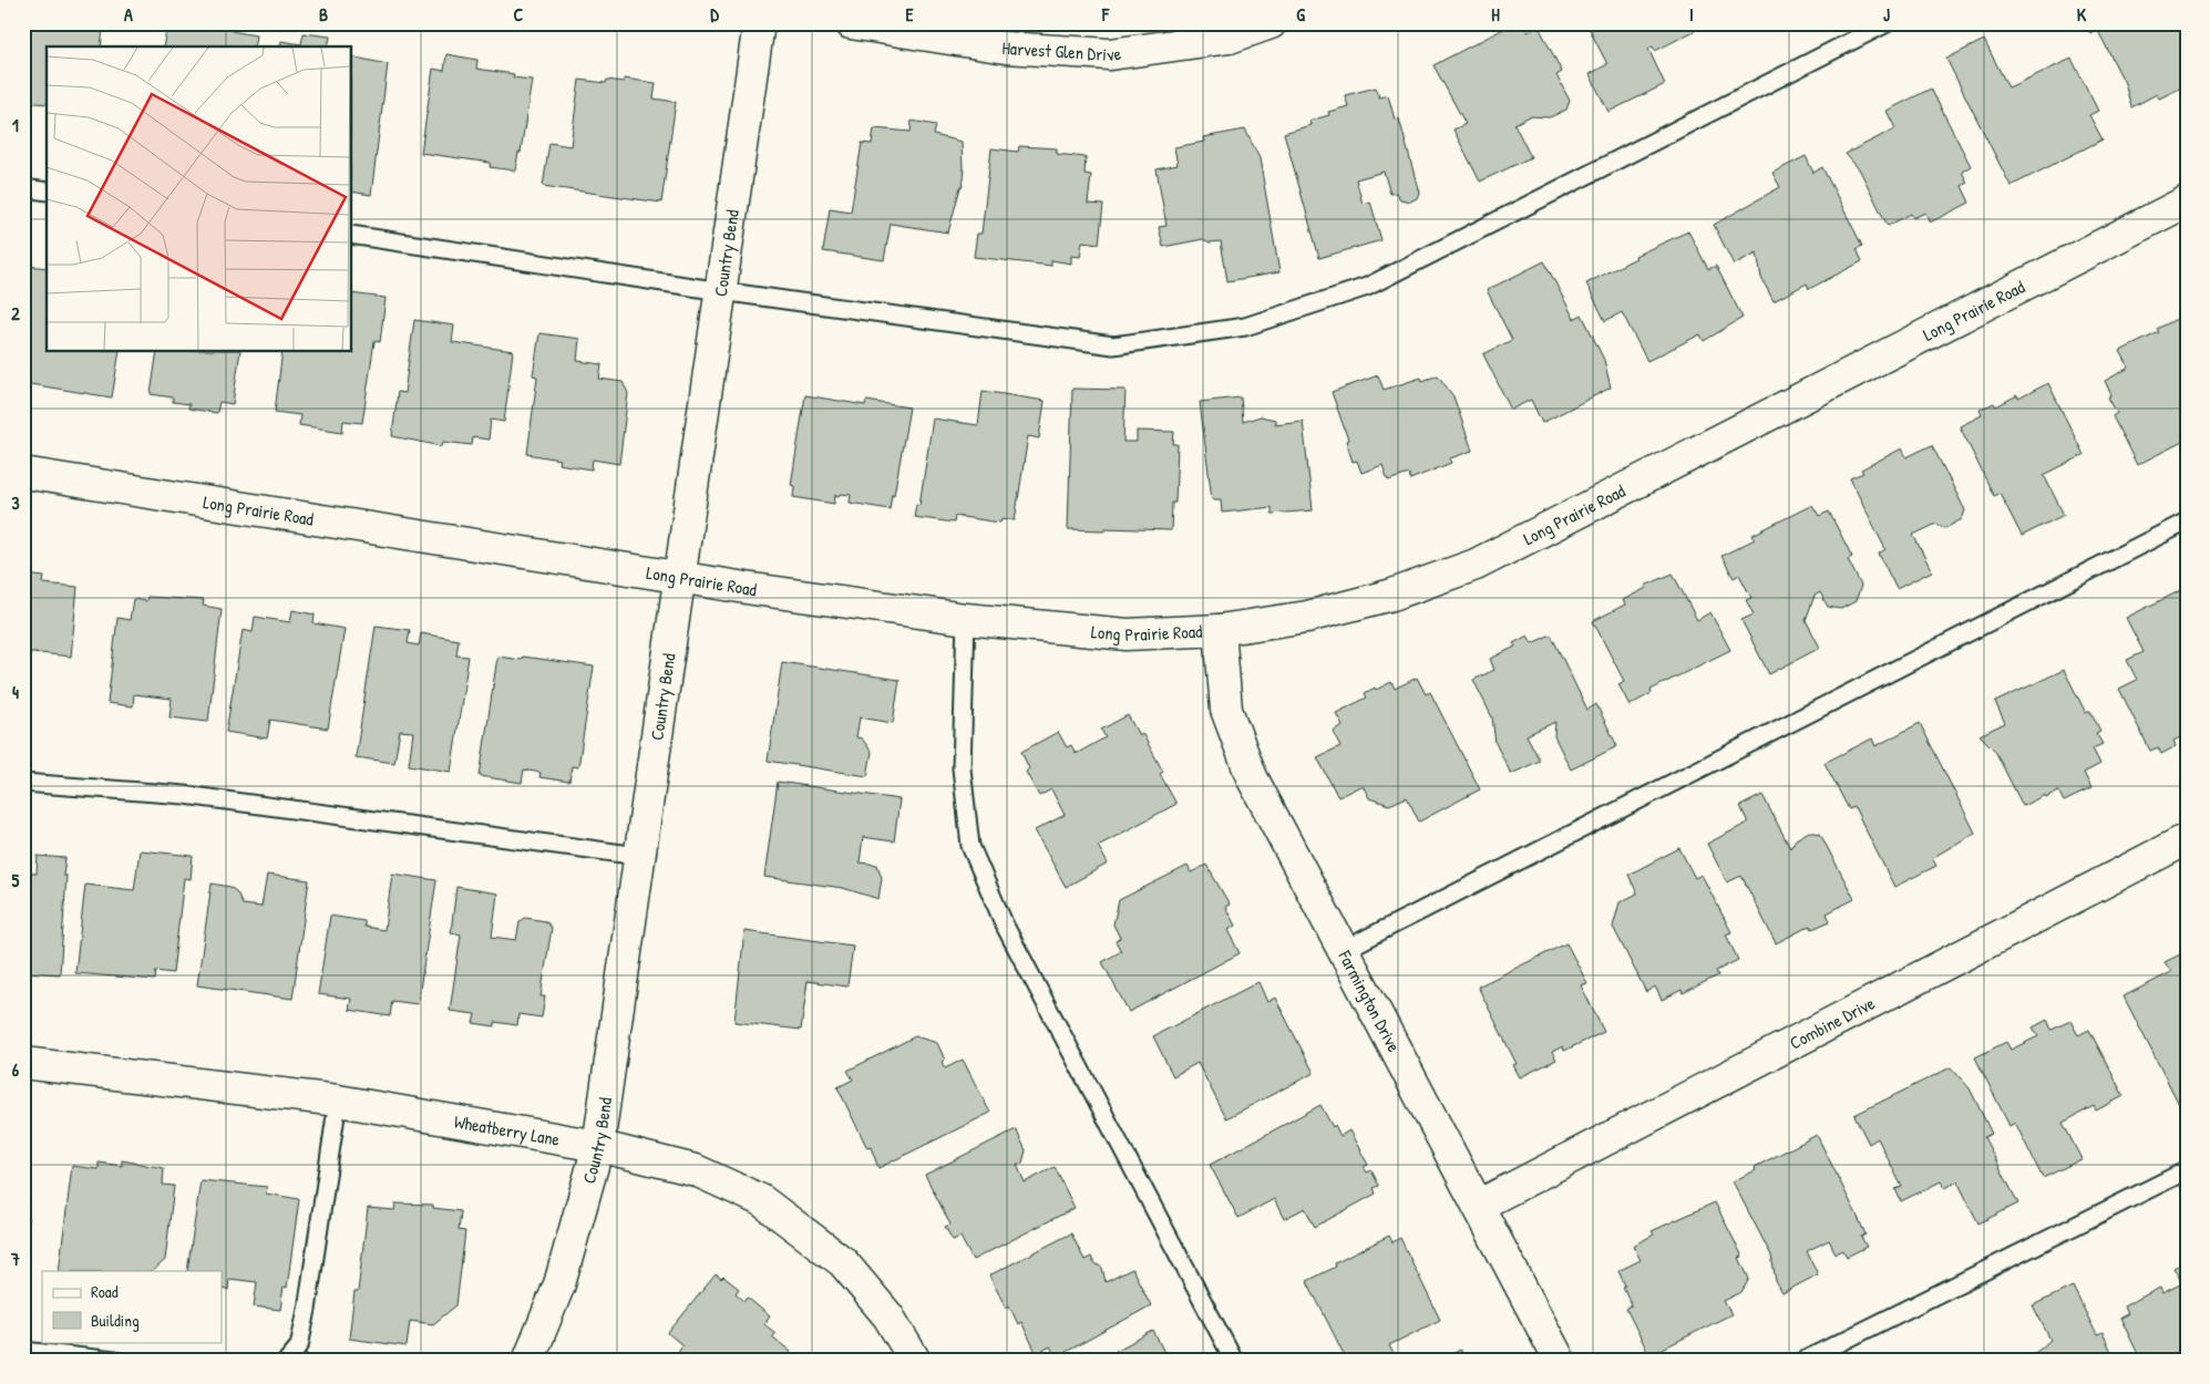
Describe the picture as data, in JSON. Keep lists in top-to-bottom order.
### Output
{
  "streets": {
    "street": [
      "Harvest Glen Drive",
      "Country Bend",
      "Long Prairie Road",
      "Farmington Drive",
      "Combine Drive",
      "Wheatberry Lane"
    ]
  },
  "crossings": [
    ["Country Bend", "Long Prairie Road"],
    ["Country Bend", "Wheatberry Lane"],
    ["Long Prairie Road", "Farmington Drive"],
    ["Farmington Drive", "Combine Drive"]
  ],
  "legend": ["Road", "Building"],
  "grid": {
    "columns": [
      "A",
      "B",
      "C",
      "D",
      "E",
      "F",
      "G",
      "H",
      "I",
      "J",
      "K"
    ],
    "rows": [
      "1",
      "2",
      "3",
      "4",
      "5",
      "6",
      "7"
    ]
  }
}
